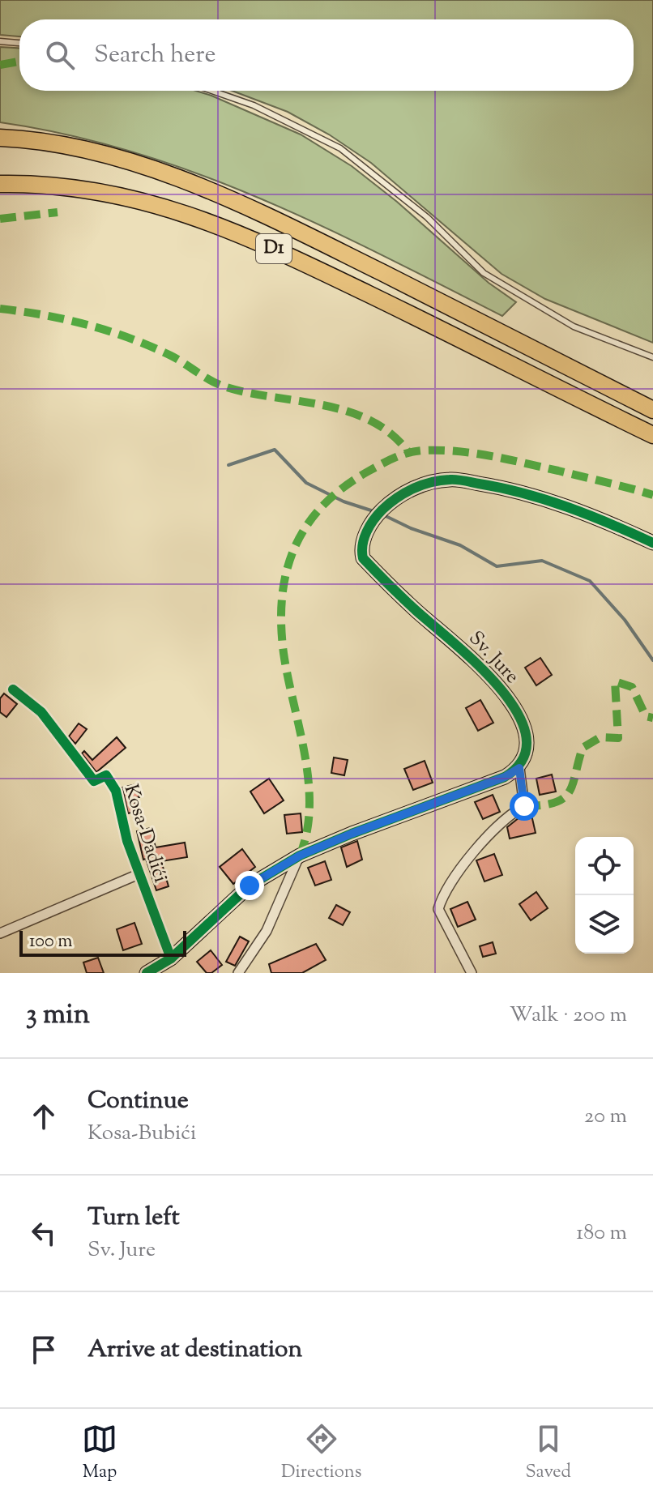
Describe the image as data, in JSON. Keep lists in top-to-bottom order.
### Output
{
  "streets": {
    "highway": ["D1"],
    "street": ["Sv. Jure", "Kosa-Dadići"]
  },
  "scale_bar": "100 m",
  "page": {
    "search": "Search here",
    "scale": "100 m",
    "heading": ["3 min", "Walk · 200 m"],
    "list": [
      ["Continue", "Kosa-Bubići", "20 m"],
      ["Turn left", "Sv. Jure", "180 m"],
      "Arrive at destination"
    ],
    "nav": ["Map", "Directions", "Saved"]
  }
}
